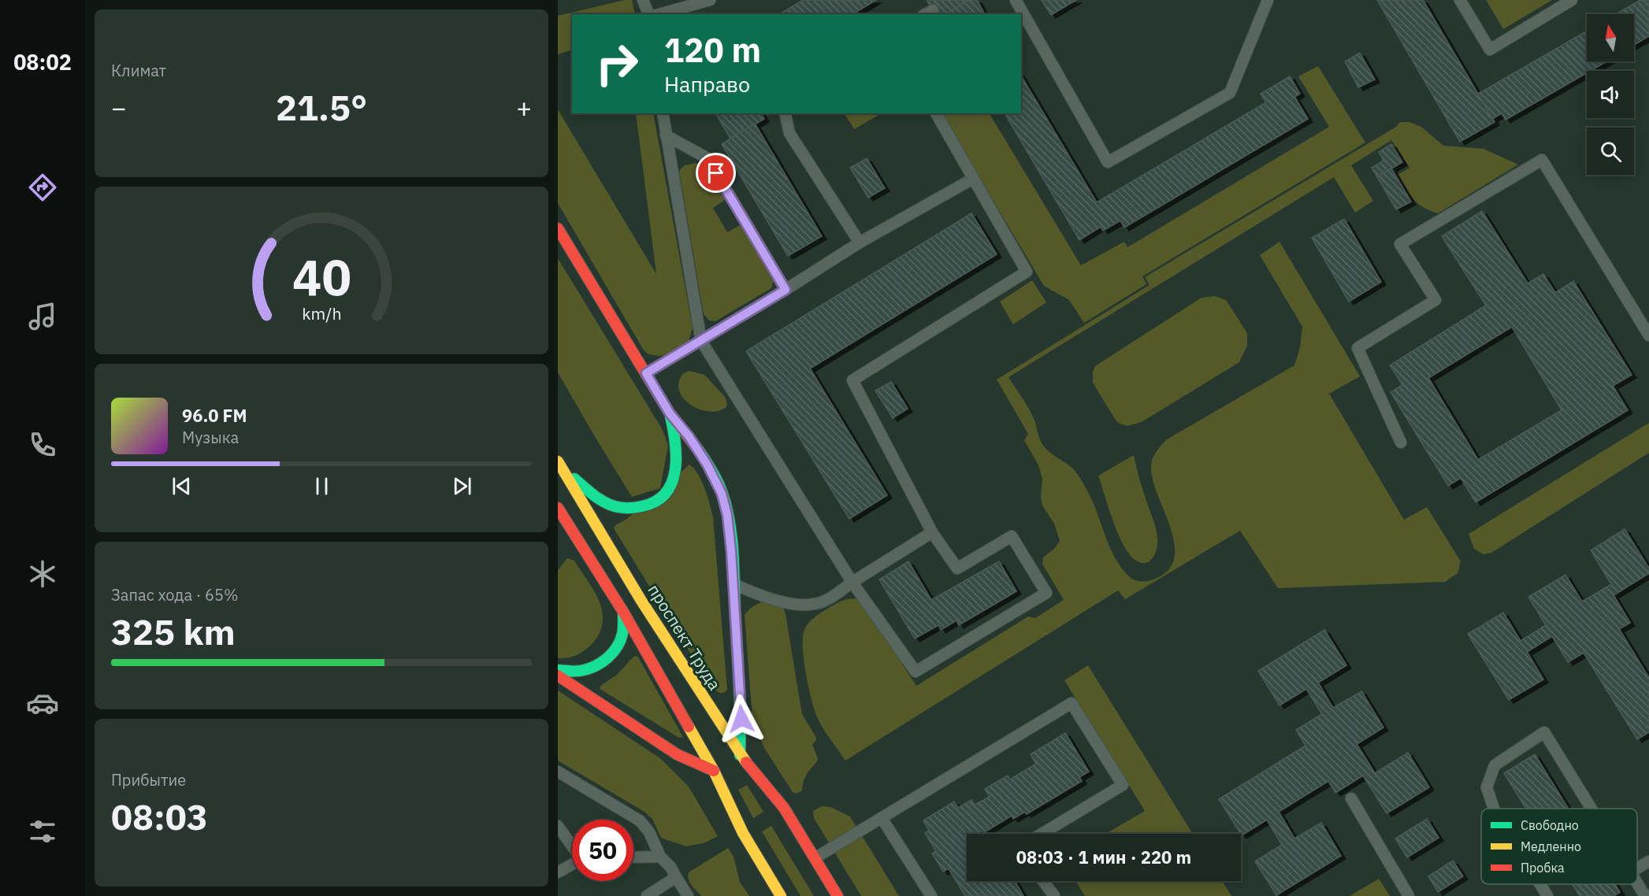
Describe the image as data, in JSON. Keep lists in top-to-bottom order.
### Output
{
  "streets": {
    "main road": ["проспект Труда"]
  },
  "legend": ["Свободно", "Медленно", "Пробка"],
  "north": "top",
  "page": {
    "tabs": "08:02",
    "tile": [
      "Климат",
      ["Запас хода · 65%", "325 km"],
      ["Прибытие", "08:03"]
    ],
    "turn": ["120 m", "Направо"],
    "heat": ["−", "21.5°", "+"],
    "song": ["96.0 FM", "Музыка"],
    "limit": "50",
    "trip": "08:03 · 1 мин · 220 m",
    "gauge": ["40", "km/h"]
  }
}
